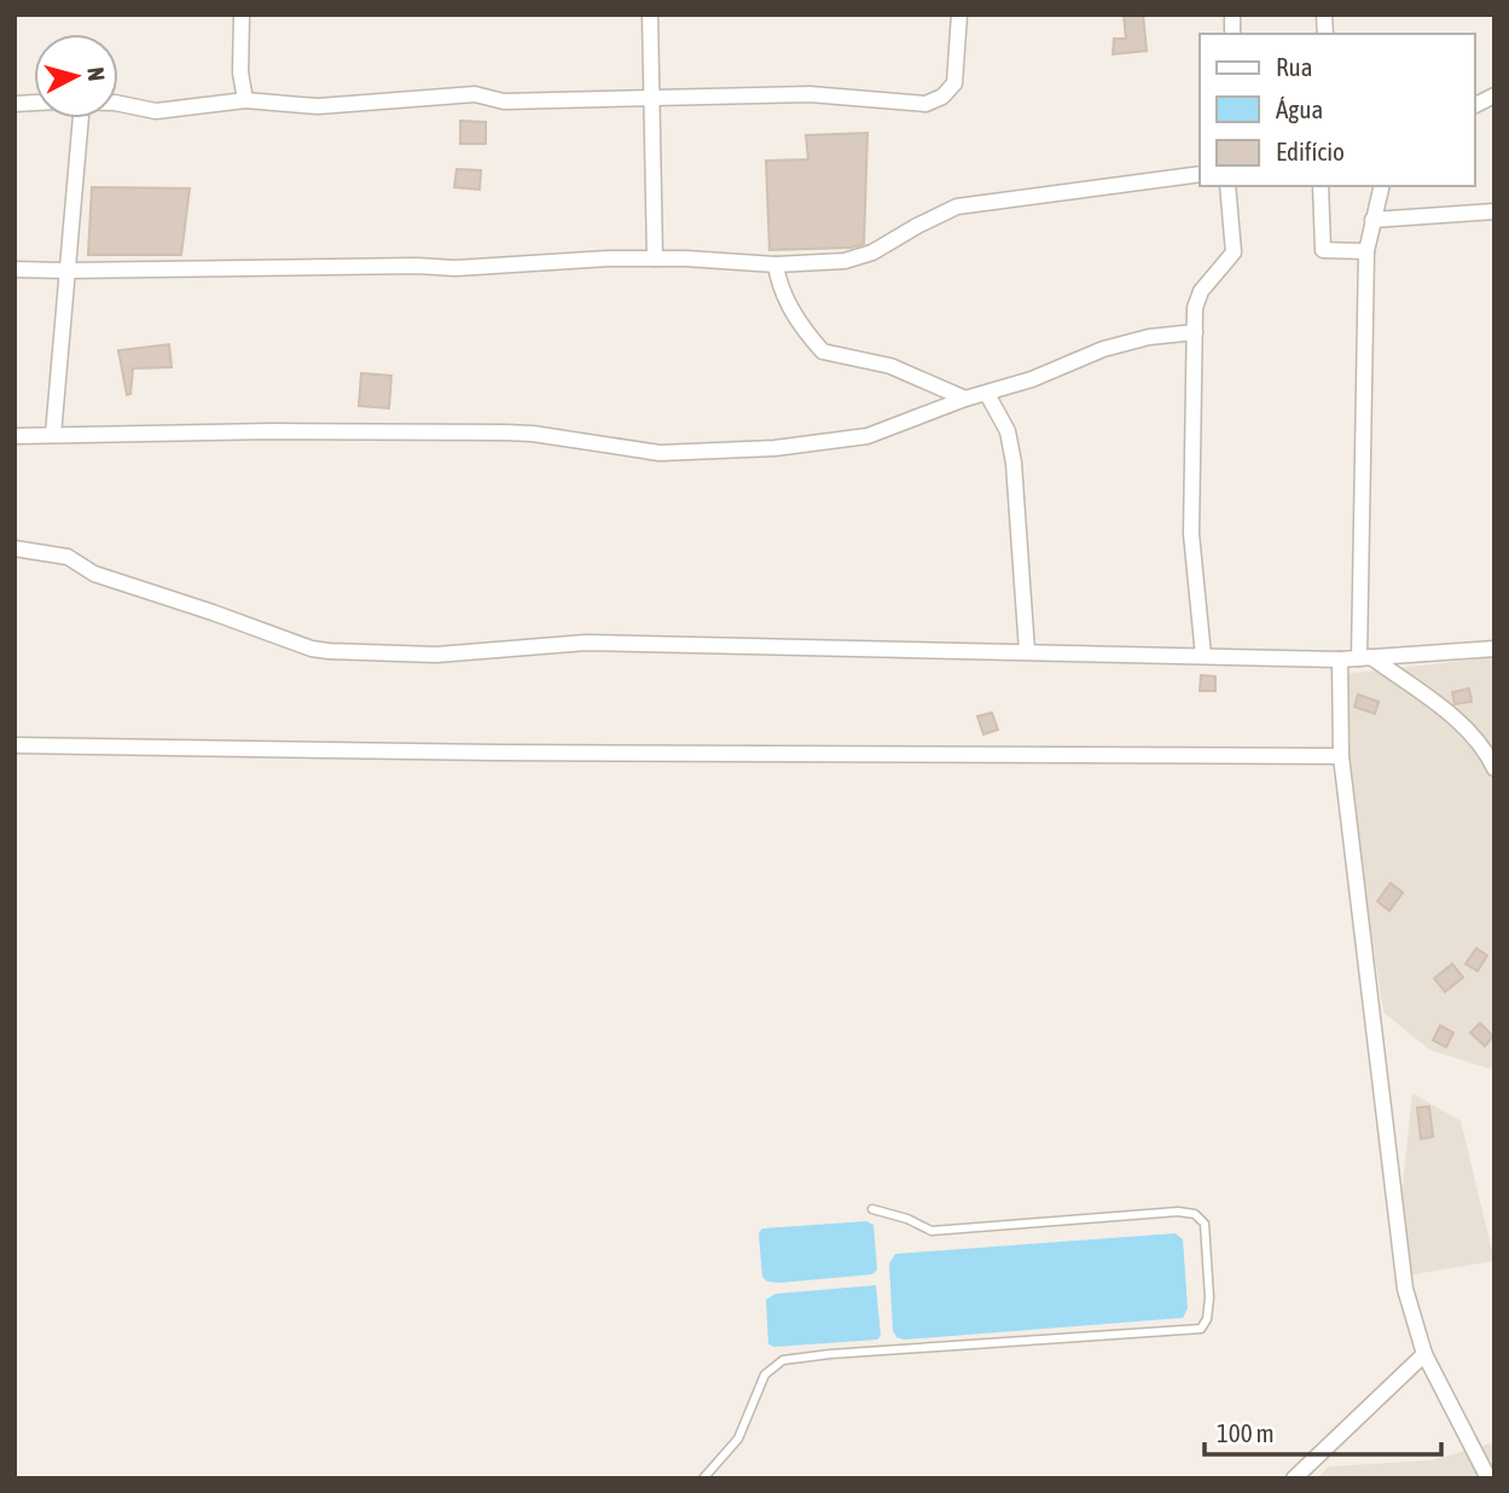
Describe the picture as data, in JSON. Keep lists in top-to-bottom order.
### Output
{
  "legend": ["Rua", "Água", "Edifício"],
  "scale_bar": "100 m",
  "north": "right"
}
